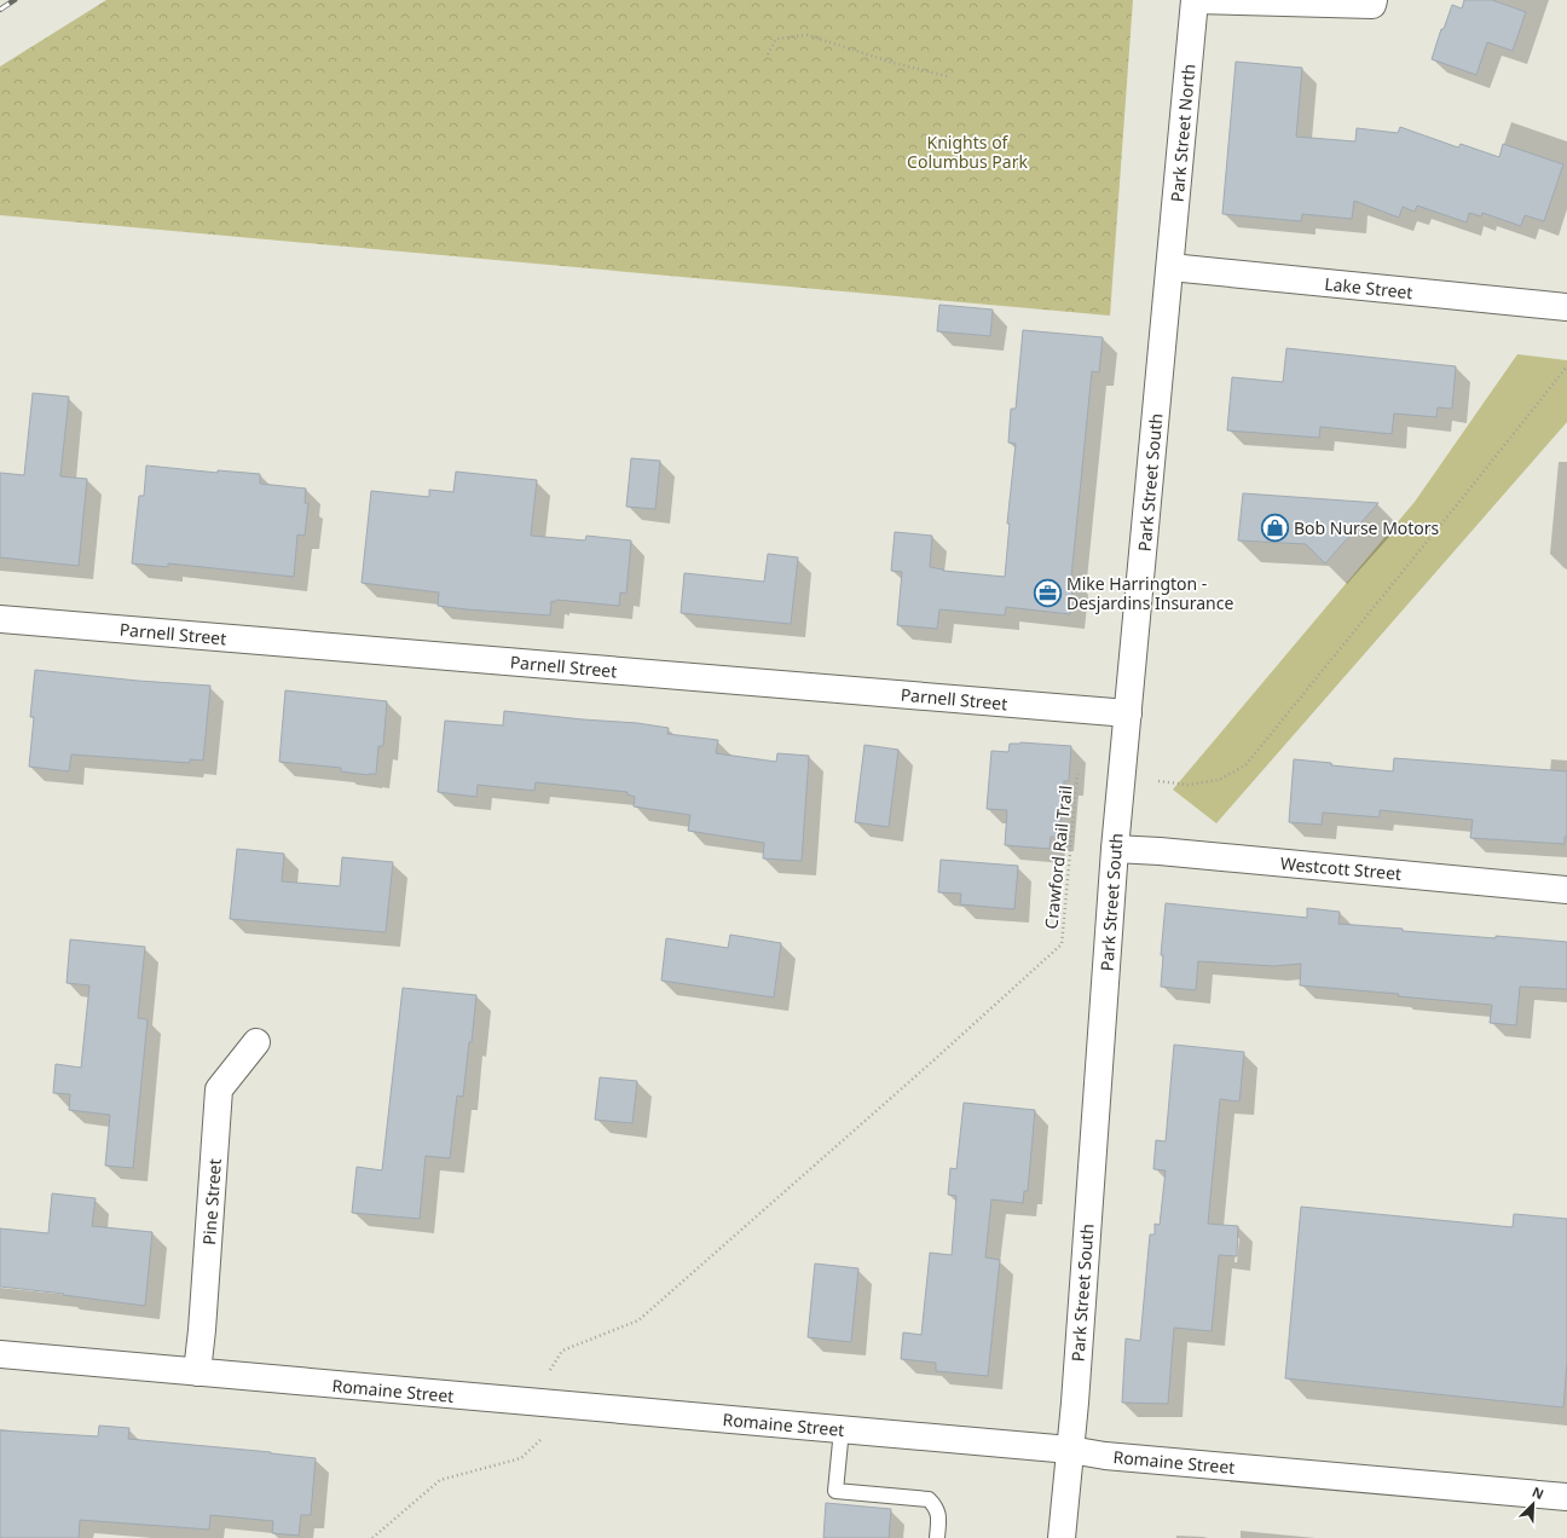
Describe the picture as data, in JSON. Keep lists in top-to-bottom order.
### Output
{
  "streets": {
    "street": [
      "Park Street North",
      "Lake Street",
      "Park Street South",
      "Parnell Street",
      "Westcott Street",
      "Pine Street",
      "Romaine Street"
    ],
    "path": ["Crawford Rail Trail"]
  },
  "crossings": [
    ["Park Street North", "Lake Street"],
    ["Park Street North", "Park Street South"],
    ["Lake Street", "Park Street South"],
    ["Park Street South", "Parnell Street"],
    ["Park Street South", "Westcott Street"],
    ["Park Street South", "Romaine Street"],
    ["Pine Street", "Romaine Street"]
  ],
  "parks": ["Knights of Columbus Park"],
  "places": {
    "shop": ["Bob Nurse Motors"],
    "office": ["Mike Harrington - Desjardins Insurance"]
  },
  "north": "top right"
}
